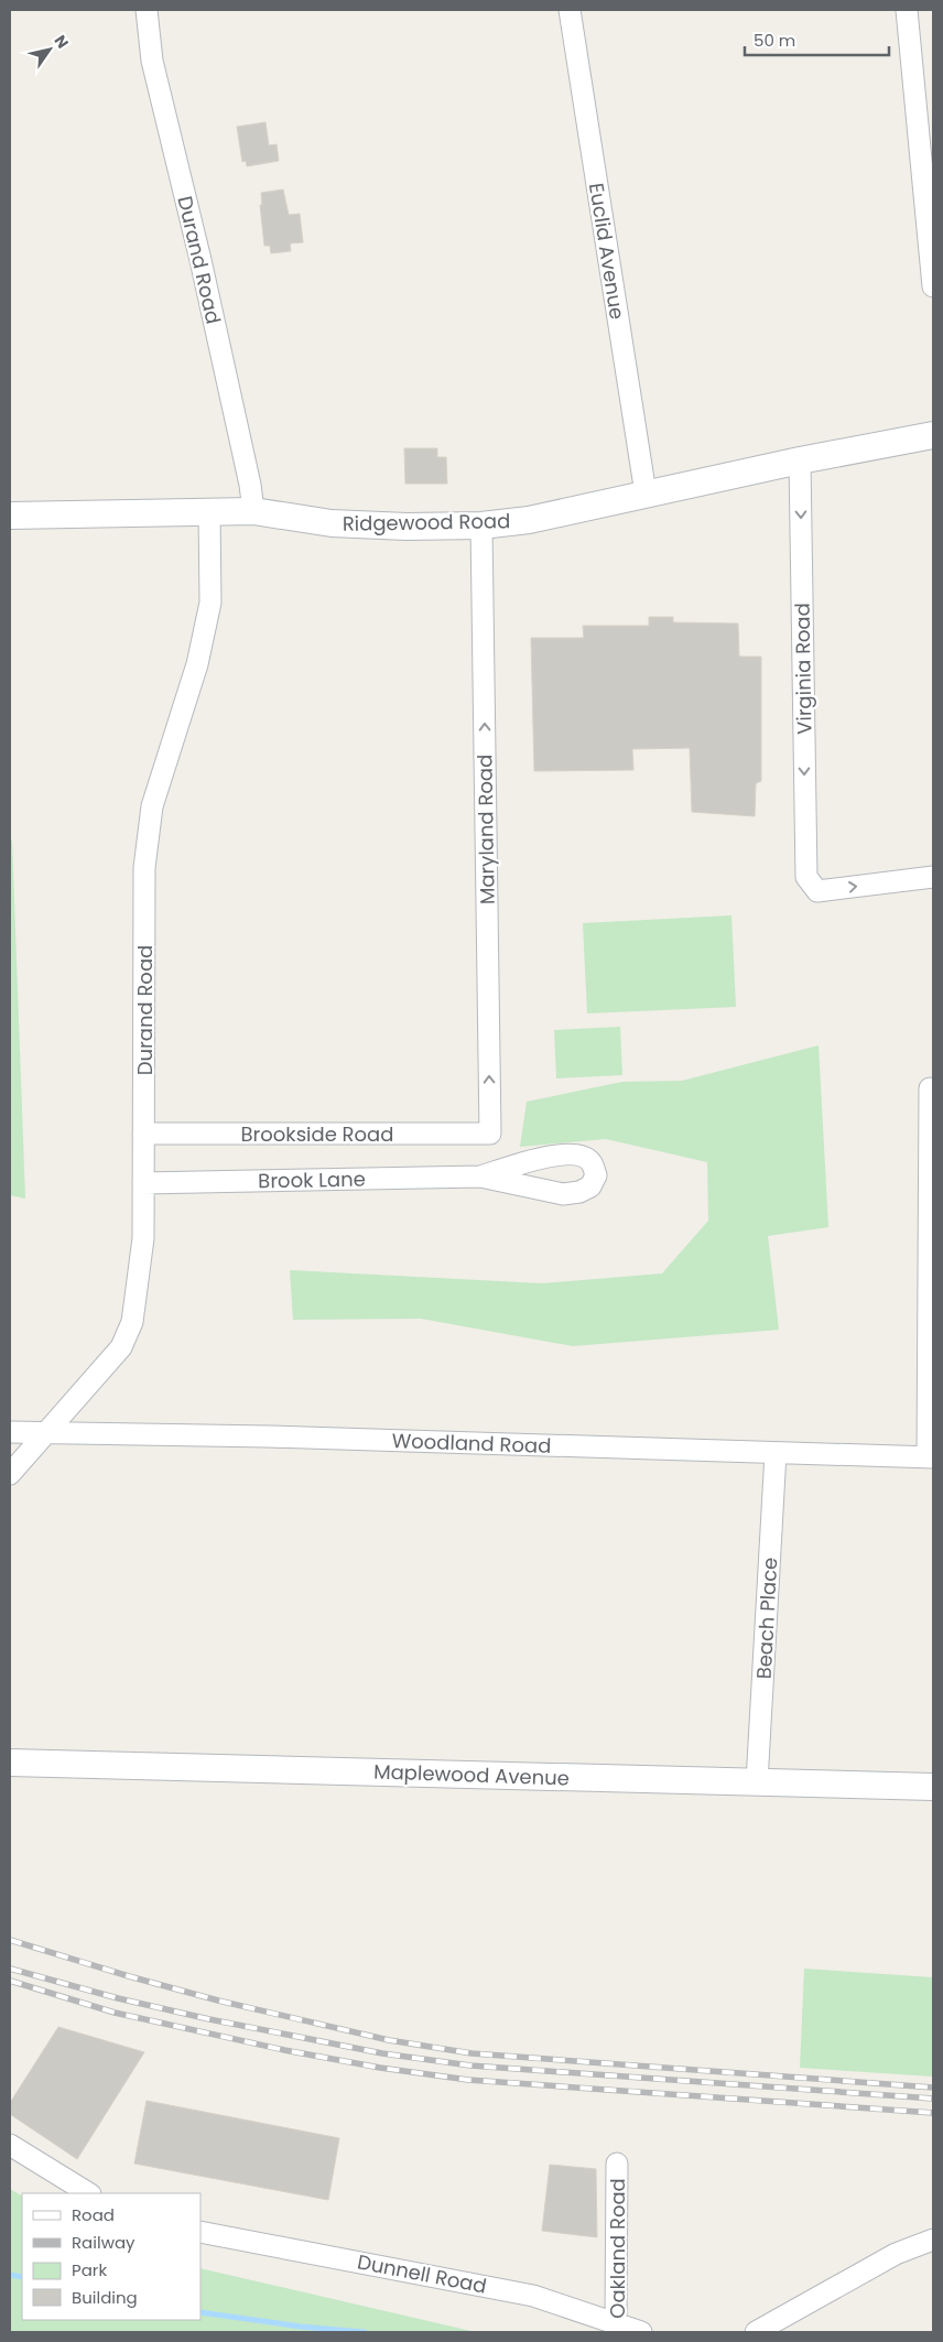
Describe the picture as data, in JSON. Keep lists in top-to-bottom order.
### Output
{
  "streets": {
    "street": [
      "Euclid Avenue",
      "Durand Road",
      "Ridgewood Road",
      "Virginia Road",
      "Maryland Road",
      "Brookside Road",
      "Brook Lane",
      "Woodland Road",
      "Beach Place",
      "Maplewood Avenue",
      "Oakland Road",
      "Dunnell Road"
    ]
  },
  "crossings": [
    ["Euclid Avenue", "Ridgewood Road"],
    ["Durand Road", "Ridgewood Road"],
    ["Durand Road", "Brookside Road"],
    ["Durand Road", "Brook Lane"],
    ["Durand Road", "Woodland Road"],
    ["Ridgewood Road", "Virginia Road"],
    ["Ridgewood Road", "Maryland Road"],
    ["Maryland Road", "Brookside Road"],
    ["Woodland Road", "Beach Place"],
    ["Beach Place", "Maplewood Avenue"],
    ["Oakland Road", "Dunnell Road"]
  ],
  "one_way": ["Maryland Road"],
  "legend": [
    "Road",
    "Railway",
    "Park",
    "Building"
  ],
  "scale_bar": "50 m",
  "north": "top right"
}
